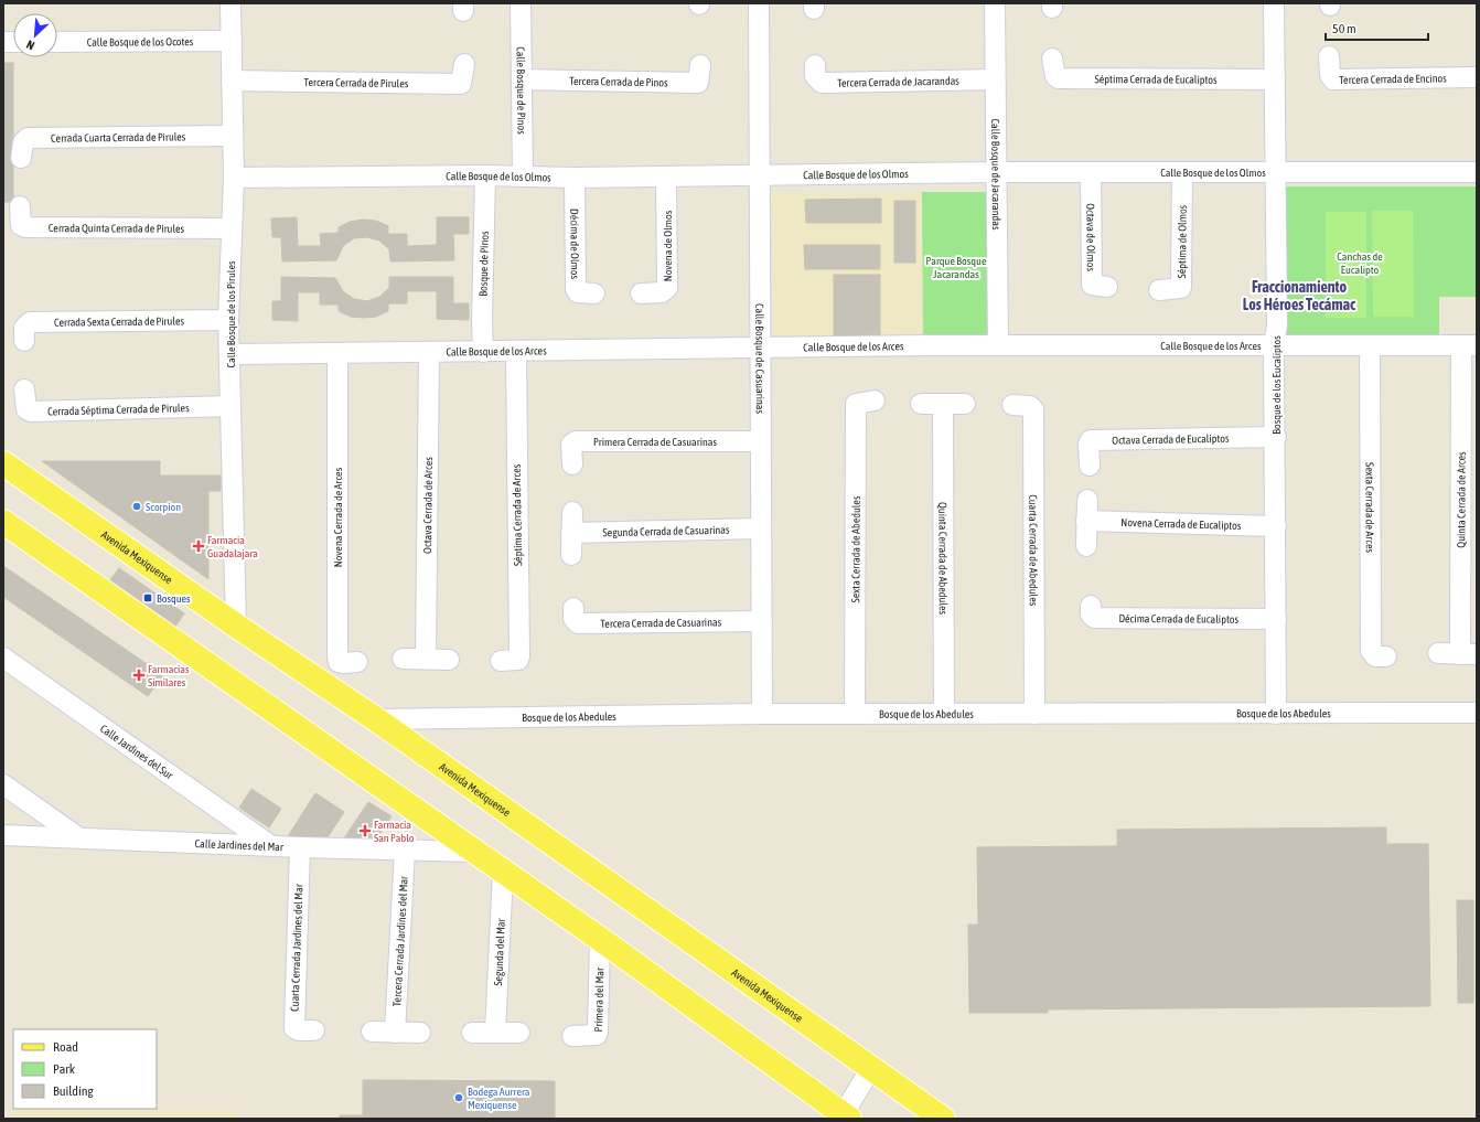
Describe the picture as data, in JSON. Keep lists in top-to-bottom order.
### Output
{
  "streets": {
    "main road": ["Avenida Mexiquense"],
    "street": [
      "Calle Bosque de los Ocotes",
      "Séptima Cerrada de Eucaliptos",
      "Tercera Cerrada de Encinos",
      "Tercera Cerrada de Pinos",
      "Tercera Cerrada de Jacarandas",
      "Tercera Cerrada de Pirules",
      "Calle Bosque de Pinos",
      "Cerrada Cuarta Cerrada de Pirules",
      "Calle Bosque de los Olmos",
      "Calle Bosque de Jacarandas",
      "Cerrada Quinta Cerrada de Pirules",
      "Octava de Olmos",
      "Séptima de Olmos",
      "Décima de Olmos",
      "Novena de Olmos",
      "Bosque de Pinos",
      "Calle Bosque de los Pirules",
      "Cerrada Sexta Cerrada de Pirules",
      "Calle Bosque de los Arces",
      "Calle Bosque de Casuarinas",
      "Bosque de los Eucaliptos",
      "Cerrada Séptima Cerrada de Pirules",
      "Octava Cerrada de Eucaliptos",
      "Primera Cerrada de Casuarinas",
      "Quinta Cerrada de Arces",
      "Octava Cerrada de Arces",
      "Sexta Cerrada de Arces",
      "Séptima Cerrada de Arces",
      "Novena Cerrada de Arces",
      "Novena Cerrada de Eucaliptos",
      "Segunda Cerrada de Casuarinas",
      "Sexta Cerrada de Abedules",
      "Cuarta Cerrada de Abedules",
      "Quinta Cerrada de Abedules",
      "Décima Cerrada de Eucaliptos",
      "Tercera Cerrada de Casuarinas",
      "Bosque de los Abedules",
      "Calle Jardines del Sur",
      "Calle Jardines del Mar",
      "Tercera Cerrada Jardines del Mar",
      "Cuarta Cerrada Jardines del Mar",
      "Segunda del Mar",
      "Primera del Mar"
    ]
  },
  "crossings": [
    ["Calle Bosque de los Ocotes", "Calle Bosque de los Pirules"],
    ["Séptima Cerrada de Eucaliptos", "Bosque de los Eucaliptos"],
    ["Tercera Cerrada de Pinos", "Calle Bosque de Pinos"],
    ["Tercera Cerrada de Jacarandas", "Calle Bosque de Jacarandas"],
    ["Tercera Cerrada de Pirules", "Calle Bosque de los Pirules"],
    ["Calle Bosque de Pinos", "Calle Bosque de los Olmos"],
    ["Cerrada Cuarta Cerrada de Pirules", "Calle Bosque de los Pirules"],
    ["Calle Bosque de los Olmos", "Calle Bosque de Jacarandas"],
    ["Calle Bosque de los Olmos", "Octava de Olmos"],
    ["Calle Bosque de los Olmos", "Séptima de Olmos"],
    ["Calle Bosque de los Olmos", "Décima de Olmos"],
    ["Calle Bosque de los Olmos", "Novena de Olmos"],
    ["Calle Bosque de los Olmos", "Bosque de Pinos"],
    ["Calle Bosque de los Olmos", "Calle Bosque de los Pirules"],
    ["Calle Bosque de los Olmos", "Calle Bosque de Casuarinas"],
    ["Calle Bosque de los Olmos", "Bosque de los Eucaliptos"],
    ["Calle Bosque de Jacarandas", "Calle Bosque de los Arces"],
    ["Cerrada Quinta Cerrada de Pirules", "Calle Bosque de los Pirules"],
    ["Bosque de Pinos", "Calle Bosque de los Arces"],
    ["Calle Bosque de los Pirules", "Cerrada Sexta Cerrada de Pirules"],
    ["Calle Bosque de los Pirules", "Calle Bosque de los Arces"],
    ["Calle Bosque de los Pirules", "Cerrada Séptima Cerrada de Pirules"],
    ["Calle Bosque de los Pirules", "Avenida Mexiquense"],
    ["Calle Bosque de los Arces", "Calle Bosque de Casuarinas"],
    ["Calle Bosque de los Arces", "Bosque de los Eucaliptos"],
    ["Calle Bosque de los Arces", "Quinta Cerrada de Arces"],
    ["Calle Bosque de los Arces", "Octava Cerrada de Arces"],
    ["Calle Bosque de los Arces", "Sexta Cerrada de Arces"],
    ["Calle Bosque de los Arces", "Séptima Cerrada de Arces"],
    ["Calle Bosque de los Arces", "Novena Cerrada de Arces"],
    ["Calle Bosque de Casuarinas", "Primera Cerrada de Casuarinas"],
    ["Calle Bosque de Casuarinas", "Segunda Cerrada de Casuarinas"],
    ["Calle Bosque de Casuarinas", "Tercera Cerrada de Casuarinas"],
    ["Calle Bosque de Casuarinas", "Bosque de los Abedules"],
    ["Bosque de los Eucaliptos", "Octava Cerrada de Eucaliptos"],
    ["Bosque de los Eucaliptos", "Novena Cerrada de Eucaliptos"],
    ["Bosque de los Eucaliptos", "Décima Cerrada de Eucaliptos"],
    ["Bosque de los Eucaliptos", "Bosque de los Abedules"],
    ["Sexta Cerrada de Abedules", "Bosque de los Abedules"],
    ["Cuarta Cerrada de Abedules", "Bosque de los Abedules"],
    ["Avenida Mexiquense", "Bosque de los Abedules"],
    ["Quinta Cerrada de Abedules", "Bosque de los Abedules"],
    ["Calle Jardines del Sur", "Calle Jardines del Mar"],
    ["Calle Jardines del Mar", "Tercera Cerrada Jardines del Mar"],
    ["Calle Jardines del Mar", "Cuarta Cerrada Jardines del Mar"]
  ],
  "districts": ["Fraccionamiento Los Héroes Tecámac"],
  "parks": ["Canchas de Eucalipto", "Parque Bosque Jacarandas"],
  "places": {
    "other": ["Scorpion", "Bodega Aurrera Mexiquense"],
    "health": ["Farmacia Guadalajara", "Farmacias Similares", "Farmacia San Pablo"],
    "transit": ["Bosques"]
  },
  "legend": ["Road", "Park", "Building"],
  "scale_bar": "50 m",
  "north": "bottom left"
}
